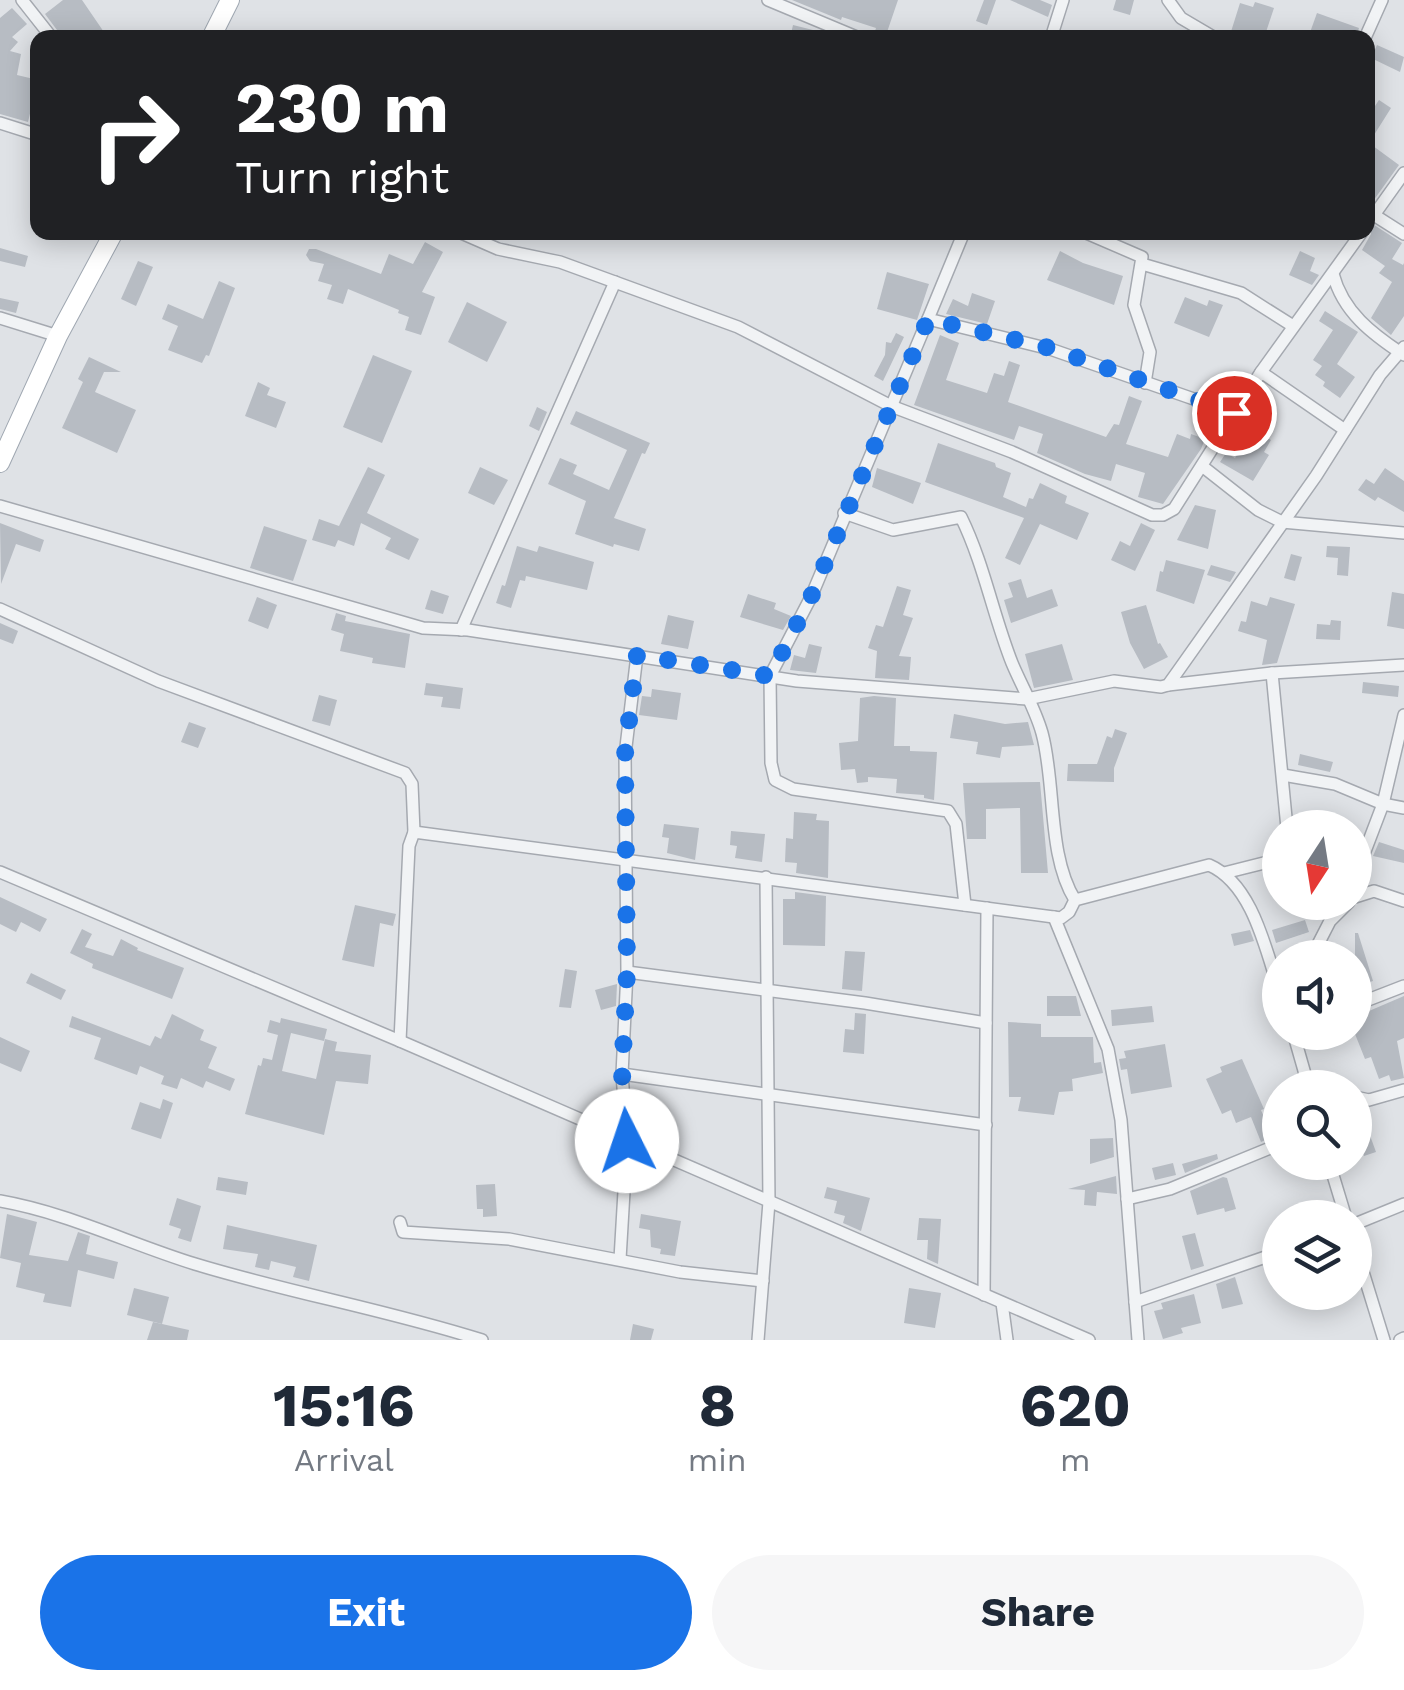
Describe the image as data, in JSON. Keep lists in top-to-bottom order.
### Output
{
  "north": "bottom",
  "page": {
    "turn": ["230 m", "Turn right"],
    "eta": [
      "15:16",
      "Arrival",
      "8",
      "min",
      "620",
      "m"
    ],
    "buttons": ["Exit", "Share"]
  }
}
